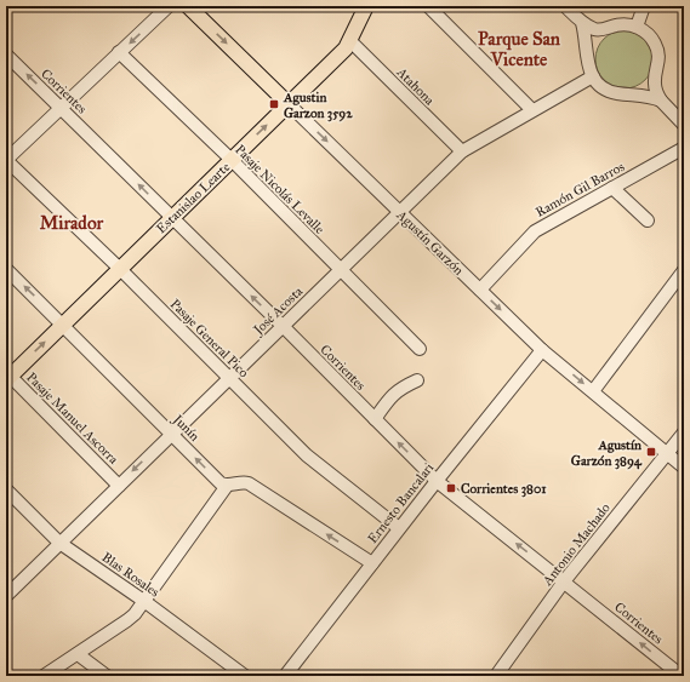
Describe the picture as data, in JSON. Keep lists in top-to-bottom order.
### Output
{
  "streets": {
    "main road": ["Estanislao Learte", "Agustín Garzón"],
    "street": [
      "Atahona",
      "Corrientes",
      "Pasaje Nicolás Levalle",
      "Ramón Gil Barros",
      "José Acosta",
      "Pasaje General Pico",
      "Pasaje Manuel Ascorra",
      "Junín",
      "Ernesto Bancalari",
      "Antonio Machado",
      "Blas Rosales"
    ]
  },
  "crossings": [
    ["Atahona", "Estanislao Learte"],
    ["Atahona", "José Acosta"],
    ["Corrientes", "Estanislao Learte"],
    ["Corrientes", "José Acosta"],
    ["Corrientes", "Ernesto Bancalari"],
    ["Corrientes", "Antonio Machado"],
    ["Pasaje Nicolás Levalle", "Estanislao Learte"],
    ["Pasaje Nicolás Levalle", "José Acosta"],
    ["Ramón Gil Barros", "Agustín Garzón"],
    ["Estanislao Learte", "Agustín Garzón"],
    ["Estanislao Learte", "Pasaje General Pico"],
    ["Estanislao Learte", "Pasaje Manuel Ascorra"],
    ["Estanislao Learte", "Junín"],
    ["Agustín Garzón", "José Acosta"],
    ["Agustín Garzón", "Ernesto Bancalari"],
    ["Agustín Garzón", "Antonio Machado"],
    ["José Acosta", "Pasaje General Pico"],
    ["José Acosta", "Pasaje Manuel Ascorra"],
    ["José Acosta", "Junín"],
    ["José Acosta", "Blas Rosales"],
    ["Pasaje General Pico", "Ernesto Bancalari"]
  ],
  "one_way": ["Corrientes", "Agustín Garzón", "Junín"],
  "districts": ["Parque San Vicente", "Mirador"],
  "places": {
    "transit": ["Agustin Garzon 3592", "Agustín Garzón 3894", "Corrientes 3801"]
  }
}
